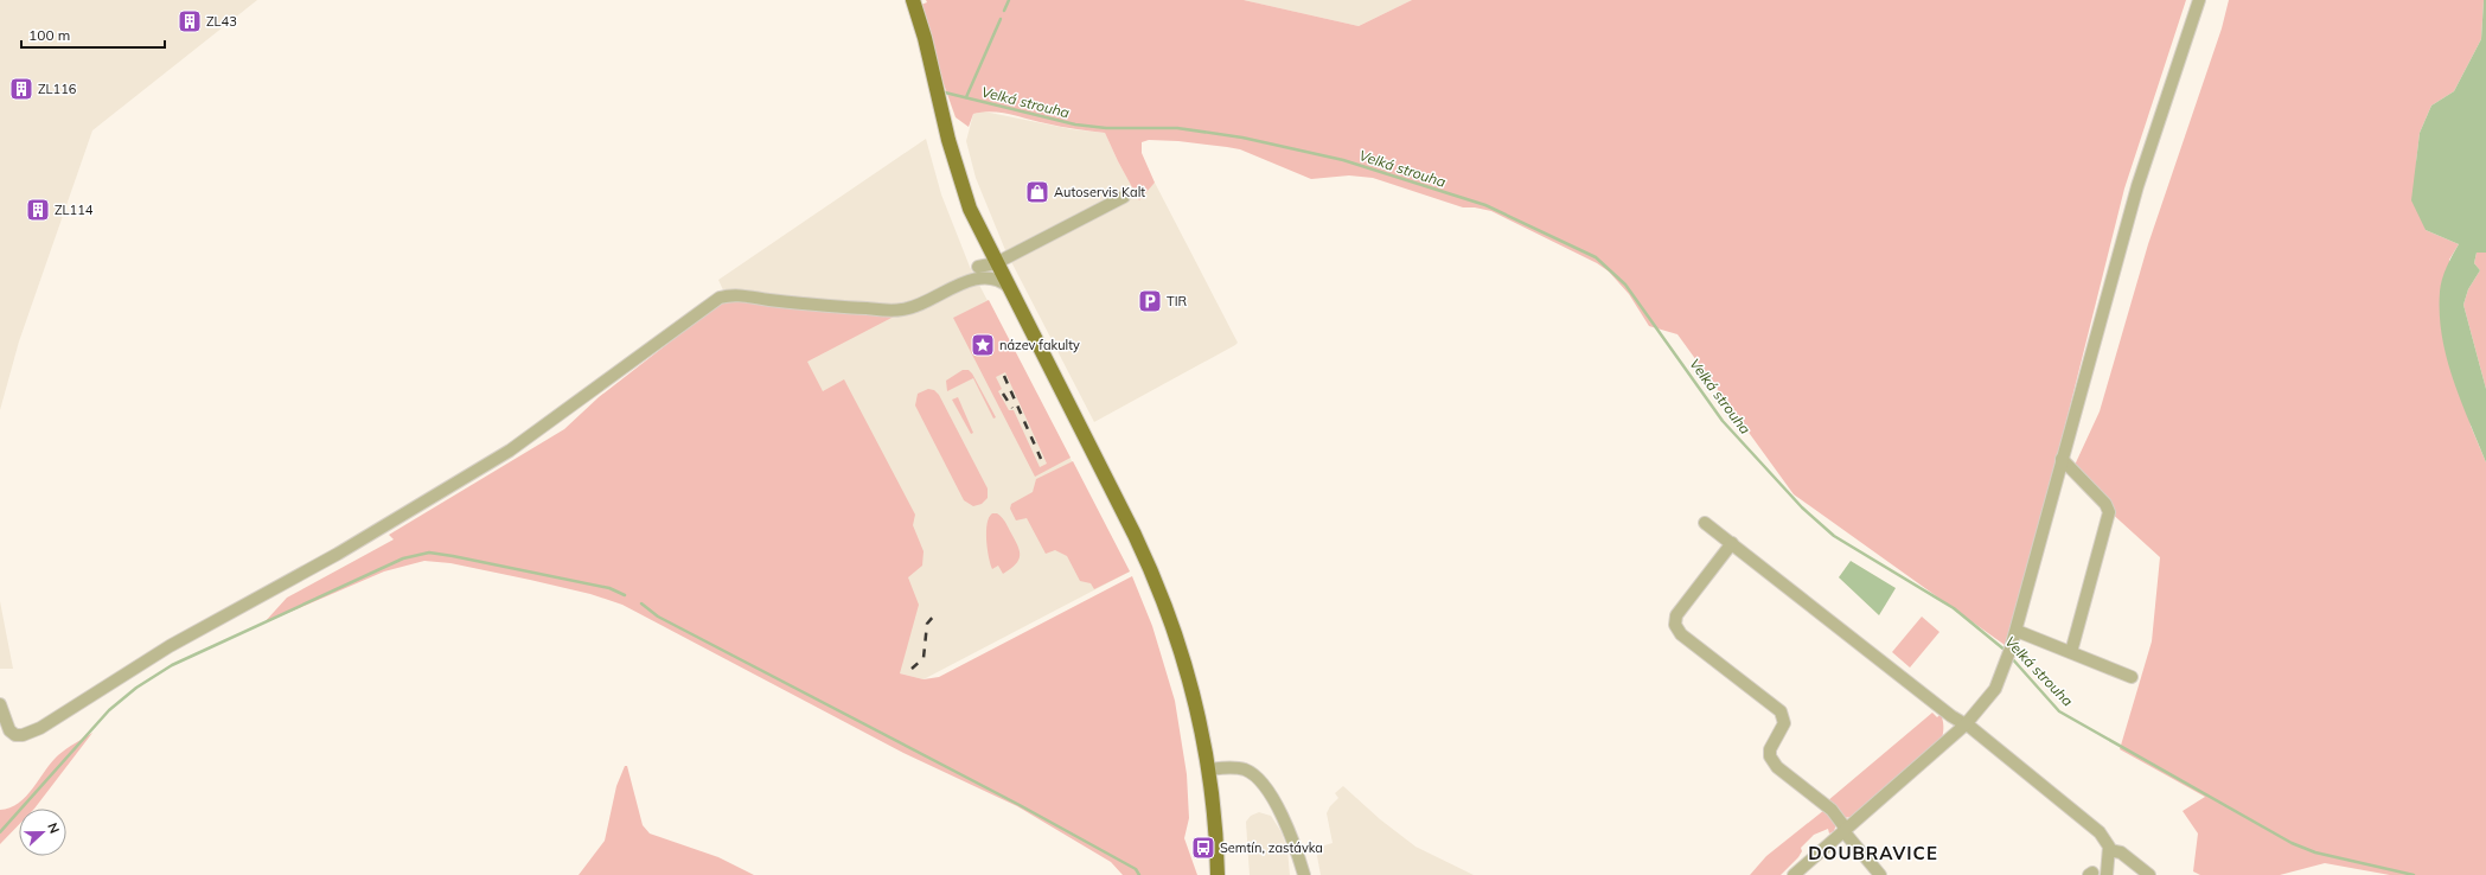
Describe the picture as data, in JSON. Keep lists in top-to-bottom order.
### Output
{
  "districts": ["DOUBRAVICE"],
  "water": ["Velká strouha"],
  "places": {
    "building": ["ZL43", "ZL116", "ZL114"],
    "shop": ["Autoservis Kalt"],
    "parking": ["TIR"],
    "place": ["název fakulty"],
    "bus stop": ["Semtín, zastávka"]
  },
  "scale_bar": "100 m",
  "north": "right"
}
